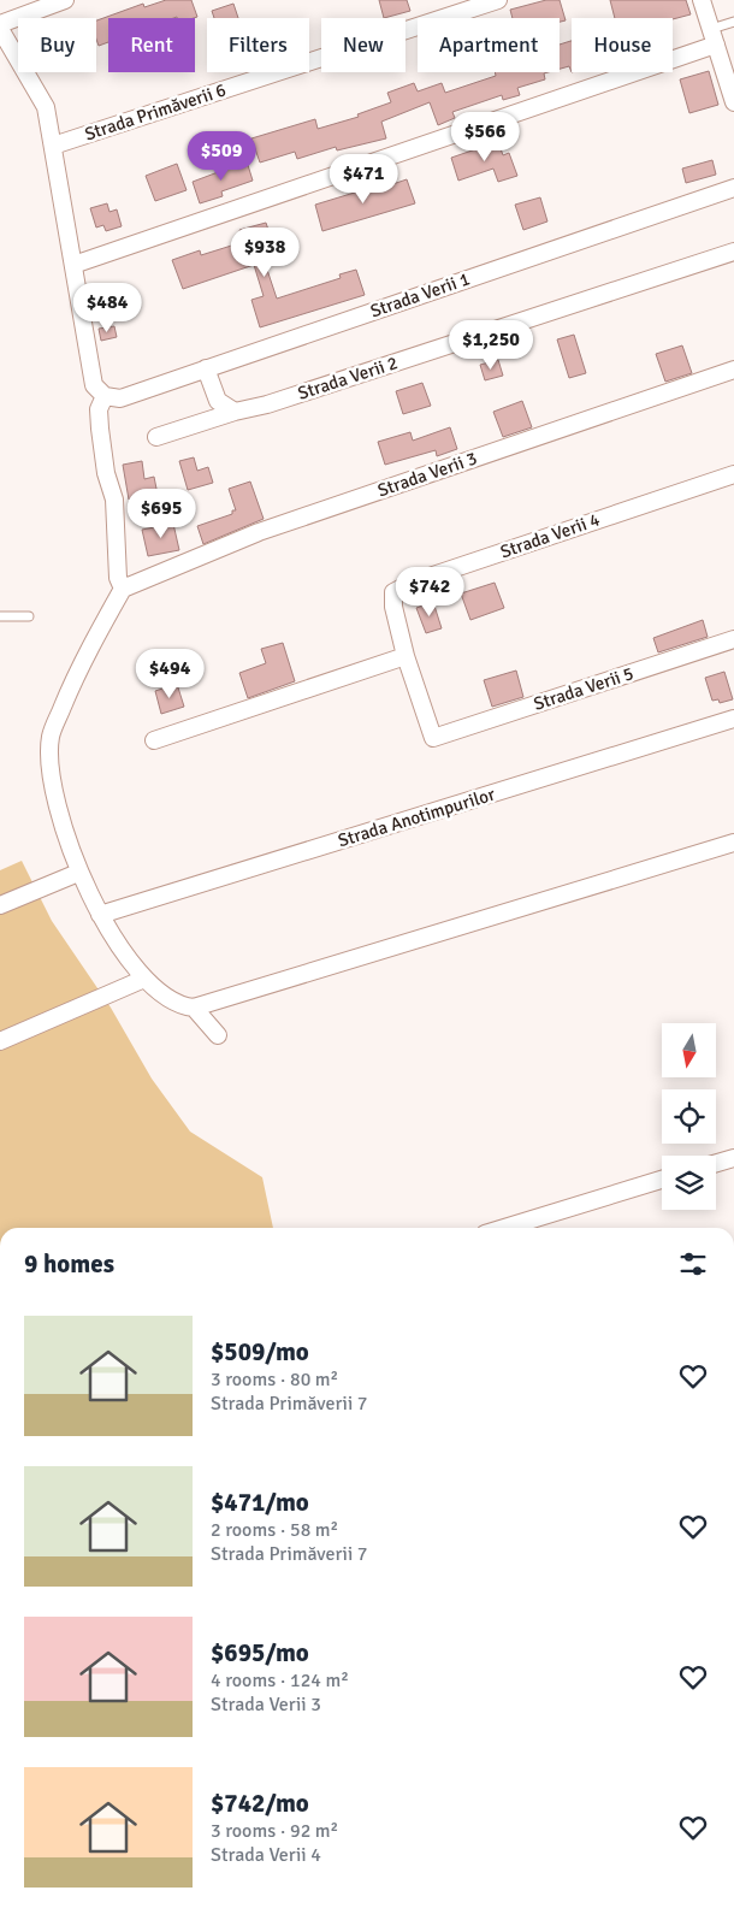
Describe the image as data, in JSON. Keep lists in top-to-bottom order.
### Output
{
  "streets": {
    "street": [
      "Strada Primăverii 6",
      "Strada Verii 1",
      "Strada Verii 2",
      "Strada Verii 3",
      "Strada Verii 4",
      "Strada Verii 5",
      "Strada Anotimpurilor"
    ]
  },
  "crossings": [
    ["Strada Verii 4", "Strada Verii 5"]
  ],
  "north": "bottom",
  "page": {
    "chip": [
      "Buy",
      "Rent",
      "Filters",
      "New",
      "Apartment",
      "House"
    ],
    "price": [
      "$566",
      "$509",
      "$471",
      "$938",
      "$484",
      "$1,250",
      "$695",
      "$742",
      "$494"
    ],
    "heading": "9 homes",
    "list": [
      {
        "name": "$509/mo",
        "note": "3 rooms · 80 m² · Strada Primăverii 7"
      },
      {
        "name": "$471/mo",
        "note": "2 rooms · 58 m² · Strada Primăverii 7"
      },
      {
        "name": "$695/mo",
        "note": "4 rooms · 124 m² · Strada Verii 3"
      },
      {
        "name": "$742/mo",
        "note": "3 rooms · 92 m² · Strada Verii 4"
      }
    ]
  }
}
